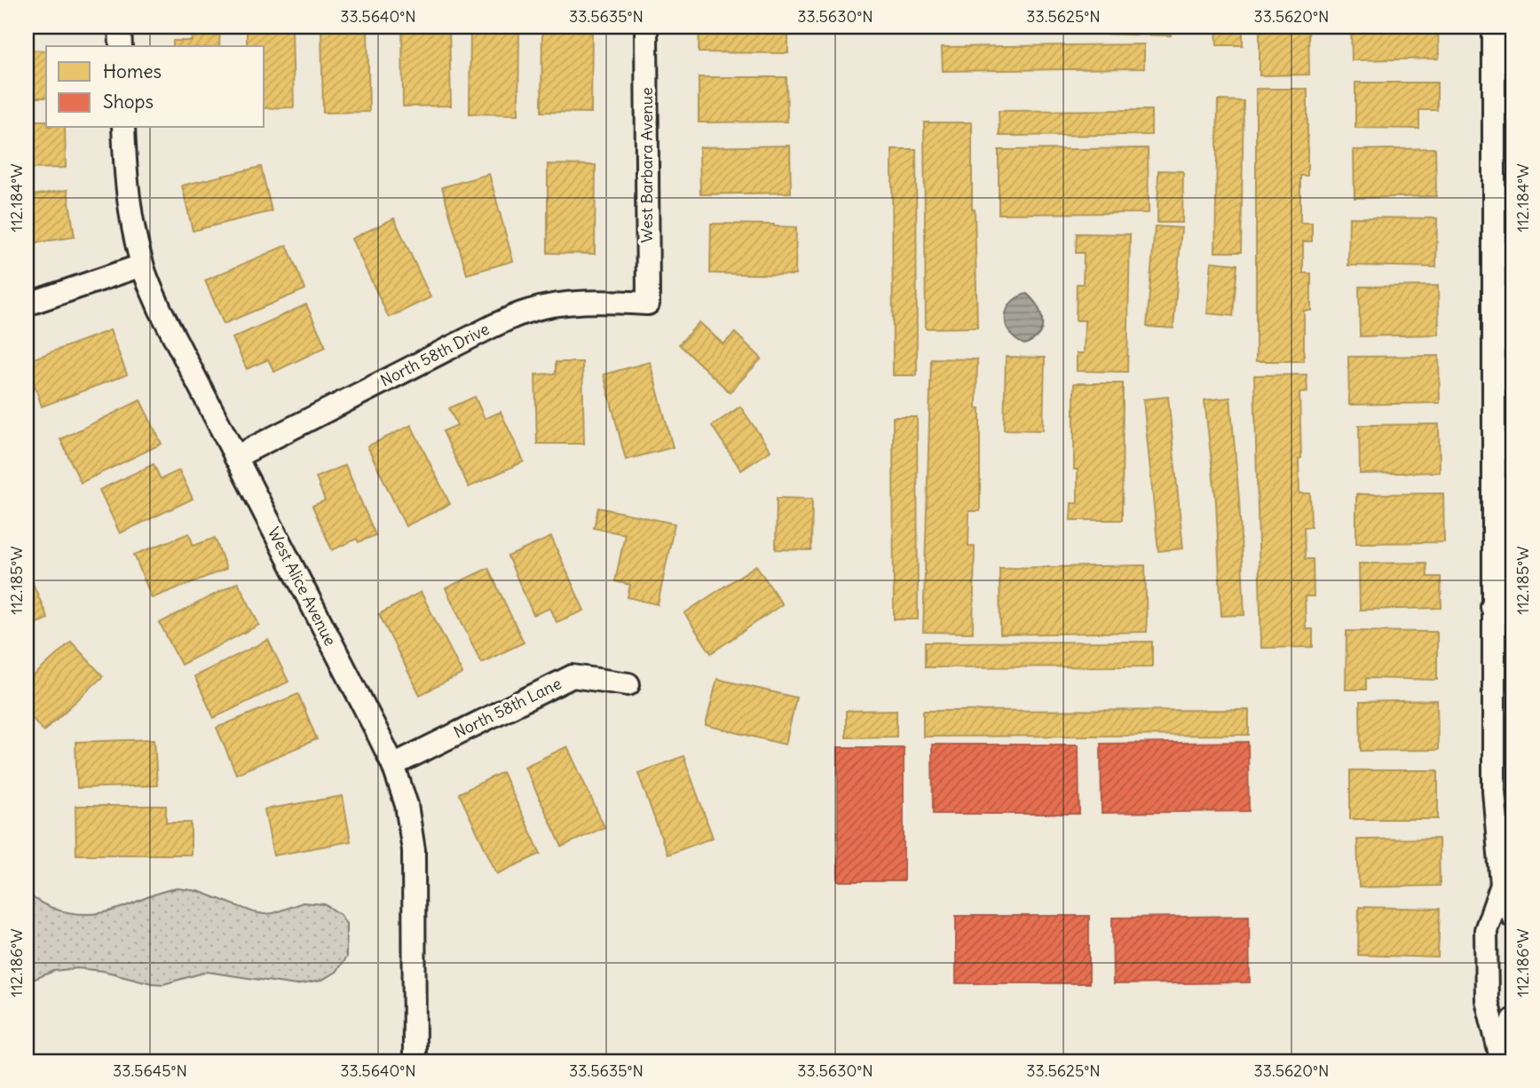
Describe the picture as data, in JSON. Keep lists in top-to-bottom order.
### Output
{
  "streets": {
    "street": [
      "West Barbara Avenue",
      "North 58th Drive",
      "West Alice Avenue",
      "North 58th Lane"
    ]
  },
  "crossings": [
    ["West Barbara Avenue", "North 58th Drive"],
    ["North 58th Drive", "West Alice Avenue"],
    ["West Alice Avenue", "North 58th Lane"]
  ],
  "legend": ["Homes", "Shops"],
  "coordinates": [
    "33.5640°N",
    "33.5635°N",
    "33.5630°N",
    "33.5625°N",
    "33.5620°N",
    "112.184°W",
    "112.185°W",
    "112.186°W",
    "33.5645°N"
  ]
}
